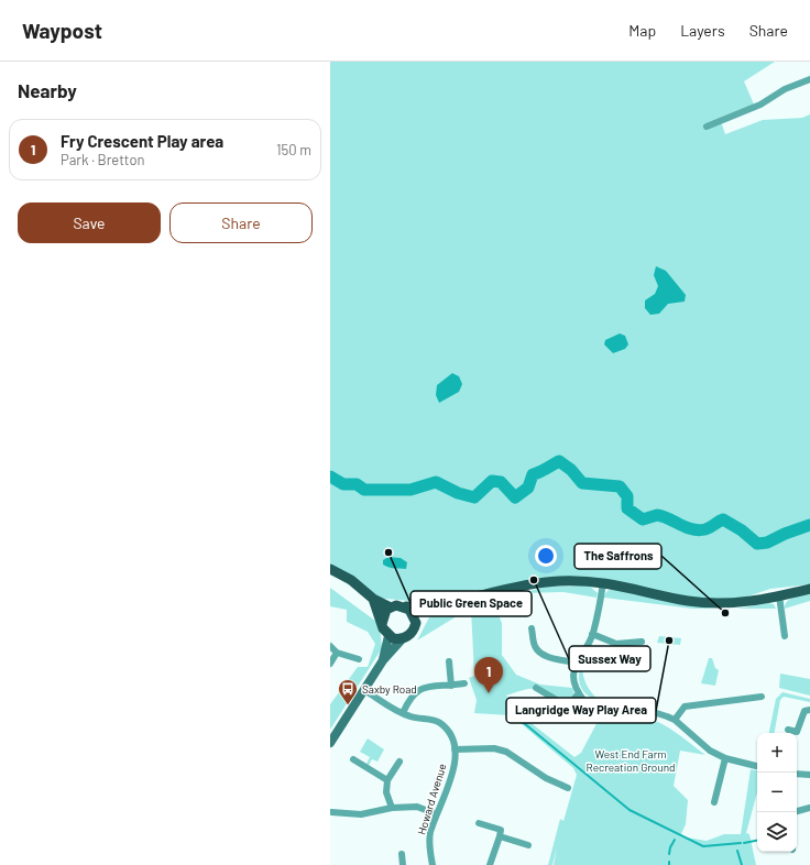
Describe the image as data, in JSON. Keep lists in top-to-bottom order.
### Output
{
  "streets": {
    "street": ["Howard Avenue"]
  },
  "parks": ["West End Farm Recreation Ground"],
  "places": {
    "other": [
      "Public Green Space",
      "Sussex Way",
      "The Saffrons",
      "Langridge Way Play Area"
    ],
    "bus stop": ["Saxby Road"]
  },
  "page": {
    "header": "Waypost",
    "nav": ["Map", "Layers", "Share"],
    "heading": "Nearby",
    "list": [
      {
        "mark": "1",
        "name": "Fry Crescent Play area",
        "note": "Park · Bretton",
        "value": "150 m"
      }
    ],
    "buttons": ["Save", "Share"],
    "pins": "1",
    "map_buttons": ["+", "−"]
  }
}
